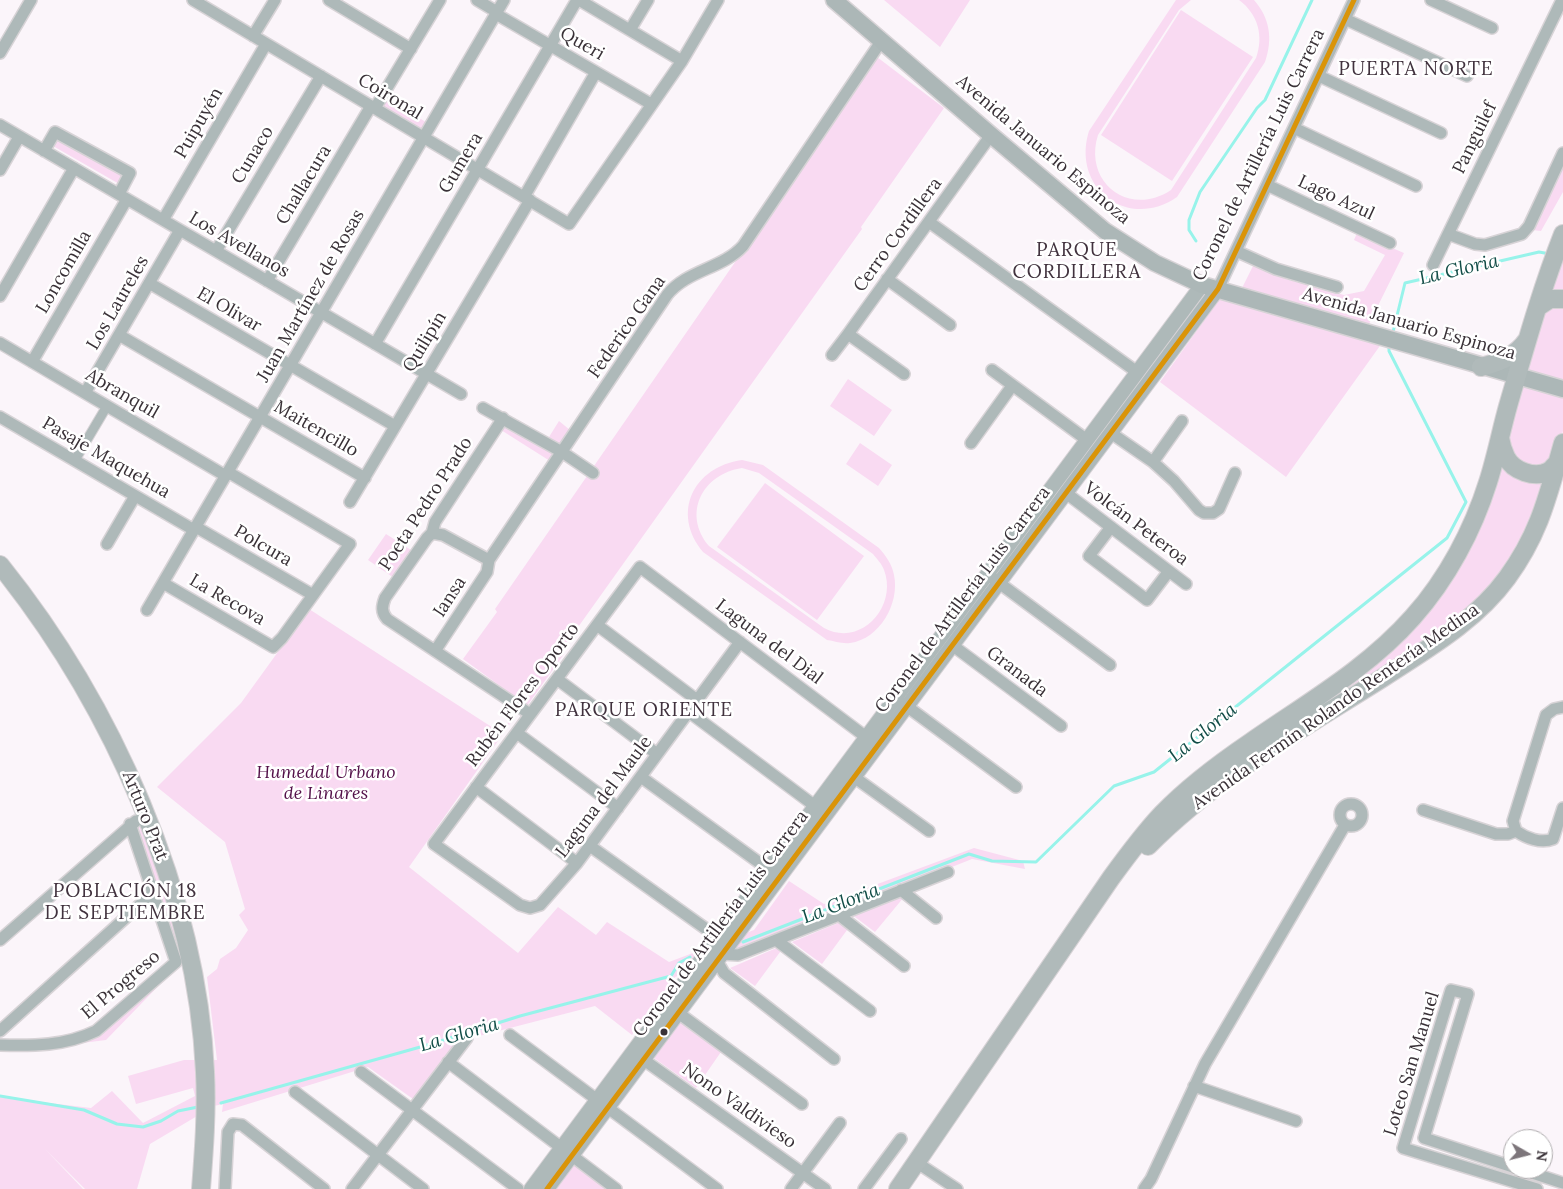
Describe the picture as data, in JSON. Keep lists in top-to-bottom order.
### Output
{
  "streets": {
    "main road": ["Avenida Januario Espinoza", "Avenida Fermín Rolando Rentería Medina", "Arturo Prat"],
    "street": [
      "Queri",
      "Coironal",
      "Puipuyén",
      "Panguilef",
      "Cunaco",
      "Coronel de Artillería Luis Carrera",
      "Gumera",
      "Challacura",
      "Lago Azul",
      "Cerro Cordillera",
      "Los Avellanos",
      "Loncomilla",
      "Juan Martínez de Rosas",
      "Los Laureles",
      "El Olivar",
      "Federico Gana",
      "Quilipín",
      "Abranquil",
      "Maitencillo",
      "Pasaje Maquehua",
      "Poeta Pedro Prado",
      "Volcán Peteroa",
      "Polcura",
      "Iansa",
      "La Recova",
      "Laguna del Dial",
      "Granada",
      "Rubén Flores Oporto",
      "Laguna del Maule",
      "El Progreso",
      "Loteo San Manuel",
      "Nono Valdivieso"
    ]
  },
  "crossings": [
    ["Queri", "Coironal"],
    ["Queri", "Gumera"],
    ["Queri", "Juan Martínez de Rosas"],
    ["Queri", "Quilipín"],
    ["Coironal", "Puipuyén"],
    ["Coironal", "Cunaco"],
    ["Coironal", "Gumera"],
    ["Coironal", "Challacura"],
    ["Coironal", "Juan Martínez de Rosas"],
    ["Coironal", "Quilipín"],
    ["Puipuyén", "Los Avellanos"],
    ["Avenida Januario Espinoza", "Coronel de Artillería Luis Carrera"],
    ["Avenida Januario Espinoza", "Cerro Cordillera"],
    ["Avenida Januario Espinoza", "Federico Gana"],
    ["Avenida Januario Espinoza", "Avenida Fermín Rolando Rentería Medina"],
    ["Cunaco", "Los Avellanos"],
    ["Coronel de Artillería Luis Carrera", "Lago Azul"],
    ["Coronel de Artillería Luis Carrera", "Volcán Peteroa"],
    ["Coronel de Artillería Luis Carrera", "Laguna del Dial"],
    ["Coronel de Artillería Luis Carrera", "Granada"],
    ["Coronel de Artillería Luis Carrera", "Nono Valdivieso"],
    ["Gumera", "Los Avellanos"],
    ["Challacura", "Los Avellanos"],
    ["Los Avellanos", "Loncomilla"],
    ["Los Avellanos", "Juan Martínez de Rosas"],
    ["Los Avellanos", "Los Laureles"],
    ["Los Avellanos", "Quilipín"],
    ["Loncomilla", "Abranquil"],
    ["Juan Martínez de Rosas", "El Olivar"],
    ["Juan Martínez de Rosas", "Abranquil"],
    ["Juan Martínez de Rosas", "Maitencillo"],
    ["Juan Martínez de Rosas", "Pasaje Maquehua"],
    ["Juan Martínez de Rosas", "Polcura"],
    ["Juan Martínez de Rosas", "La Recova"],
    ["Los Laureles", "El Olivar"],
    ["Los Laureles", "Abranquil"],
    ["Los Laureles", "Maitencillo"],
    ["El Olivar", "Quilipín"],
    ["Federico Gana", "Iansa"],
    ["Quilipín", "Maitencillo"],
    ["Abranquil", "Polcura"],
    ["Abranquil", "La Recova"],
    ["Pasaje Maquehua", "Polcura"],
    ["Poeta Pedro Prado", "Iansa"],
    ["Polcura", "La Recova"],
    ["Laguna del Dial", "Rubén Flores Oporto"],
    ["Laguna del Dial", "Laguna del Maule"],
    ["Rubén Flores Oporto", "Laguna del Maule"],
    ["Arturo Prat", "El Progreso"]
  ],
  "districts": [
    "PUERTA NORTE",
    "PARQUE CORDILLERA",
    "PARQUE ORIENTE",
    "POBLACIÓN 18 DE SEPTIEMBRE"
  ],
  "water": ["La Gloria"],
  "parks": ["Humedal Urbano de Linares"],
  "north": "right"
}
